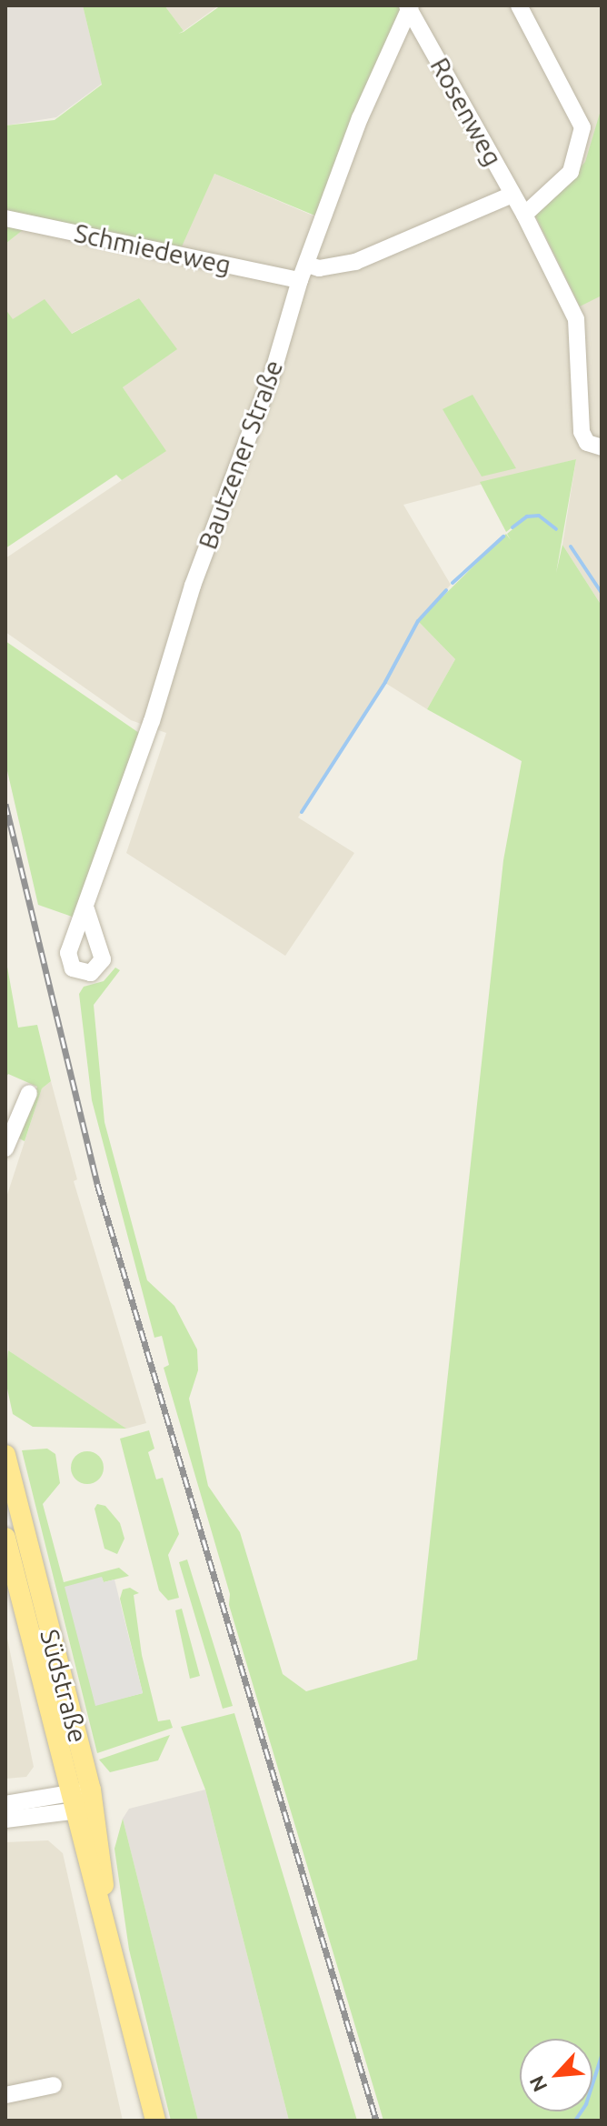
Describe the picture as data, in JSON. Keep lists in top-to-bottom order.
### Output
{
  "streets": {
    "main road": ["Südstraße"],
    "street": ["Rosenweg", "Schmiedeweg", "Bautzener Straße"]
  },
  "crossings": [
    ["Rosenweg", "Schmiedeweg"],
    ["Rosenweg", "Bautzener Straße"],
    ["Schmiedeweg", "Bautzener Straße"]
  ],
  "north": "bottom left"
}
